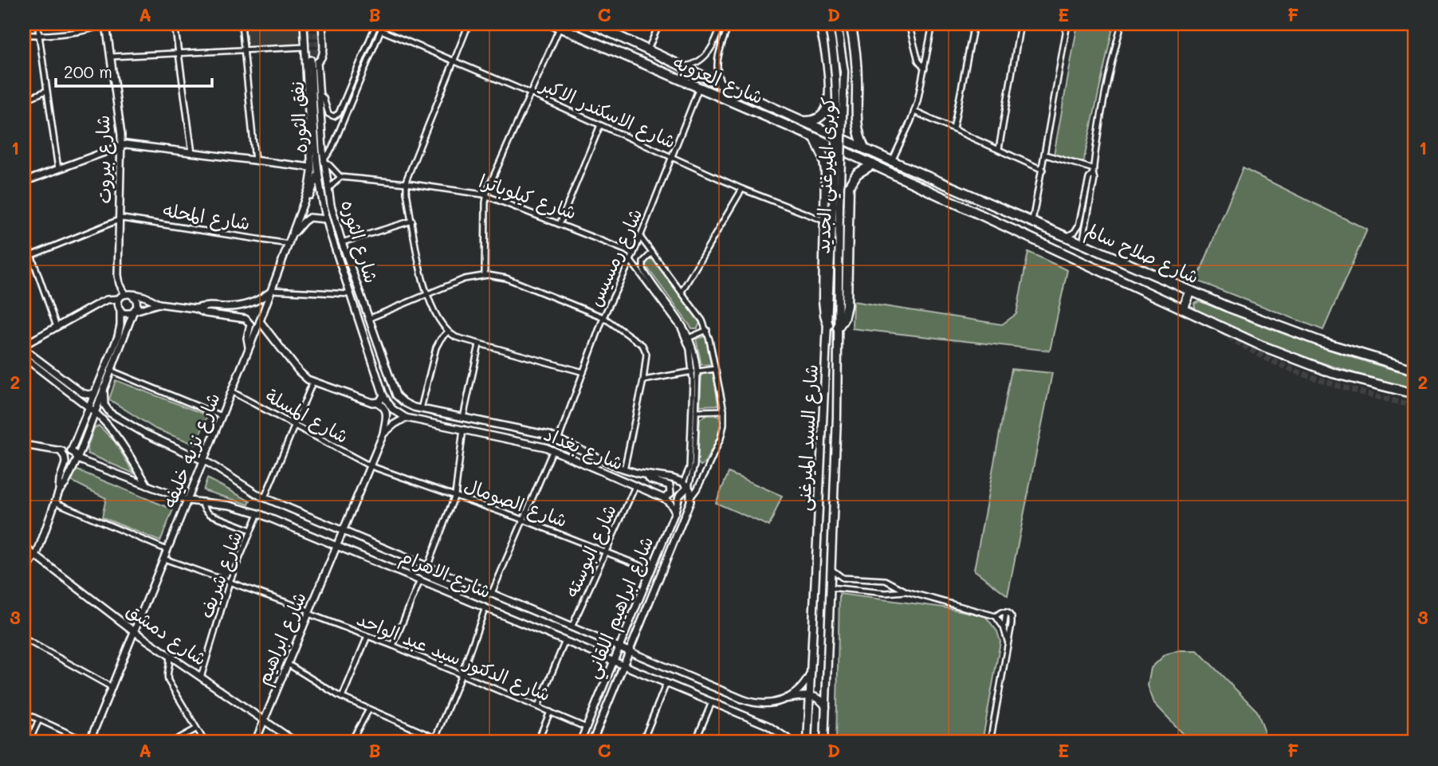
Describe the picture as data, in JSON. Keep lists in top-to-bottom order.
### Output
{
  "streets": {
    "highway": ["شارع العروبه", "شارع صلاح سالم", "شارع السيد الميرغنى"],
    "main road": [
      "نفق الثوره",
      "شارع بيروت",
      "كوبرى الميرغني الجديد",
      "شارع الثوره",
      "شارع بغداد",
      "شارع نزيه خليفه",
      "شارع الاهرام",
      "شارع ابراهيم اللقاني",
      "شارع دمشق",
      "شارع ابراهيم"
    ],
    "street": [
      "شارع الاسكندر الاكبر",
      "شارع كيلوباترا",
      "شارع المحله",
      "شارع رمسيس",
      "شارع المسلة",
      "شارع الصومال",
      "شارع البوسته",
      "شارع شريف",
      "شارع الدكتور سيد عبد الواحد"
    ]
  },
  "crossings": [
    ["شارع العروبه", "شارع صلاح سالم"],
    ["شارع العروبه", "شارع رمسيس"],
    ["شارع العروبه", "شارع السيد الميرغنى"],
    ["شارع الاسكندر الاكبر", "شارع رمسيس"],
    ["شارع الاسكندر الاكبر", "شارع السيد الميرغنى"],
    ["نفق الثوره", "شارع الثوره"],
    ["شارع بيروت", "شارع المحله"],
    ["كوبرى الميرغني الجديد", "شارع السيد الميرغنى"],
    ["شارع كيلوباترا", "شارع رمسيس"],
    ["شارع المحله", "شارع نزيه خليفه"],
    ["شارع الثوره", "شارع بغداد"],
    ["شارع رمسيس", "شارع بغداد"],
    ["شارع رمسيس", "شارع ابراهيم اللقاني"],
    ["شارع المسلة", "شارع نزيه خليفه"],
    ["شارع المسلة", "شارع الصومال"],
    ["شارع بغداد", "شارع البوسته"],
    ["شارع بغداد", "شارع ابراهيم اللقاني"],
    ["شارع نزيه خليفه", "شارع الاهرام"],
    ["شارع نزيه خليفه", "شارع دمشق"],
    ["شارع نزيه خليفه", "شارع الدكتور سيد عبد الواحد"],
    ["شارع الصومال", "شارع البوسته"],
    ["شارع الصومال", "شارع ابراهيم اللقاني"],
    ["شارع البوسته", "شارع الاهرام"],
    ["شارع الاهرام", "شارع شريف"],
    ["شارع الاهرام", "شارع ابراهيم اللقاني"],
    ["شارع الاهرام", "شارع ابراهيم"],
    ["شارع شريف", "شارع دمشق"],
    ["شارع شريف", "شارع الدكتور سيد عبد الواحد"],
    ["شارع ابراهيم اللقاني", "شارع الدكتور سيد عبد الواحد"],
    ["شارع دمشق", "شارع ابراهيم"],
    ["شارع ابراهيم", "شارع الدكتور سيد عبد الواحد"]
  ],
  "scale_bar": "200 m",
  "grid": {
    "columns": [
      "A",
      "B",
      "C",
      "D",
      "E",
      "F"
    ],
    "rows": ["1", "2", "3"]
  }
}
